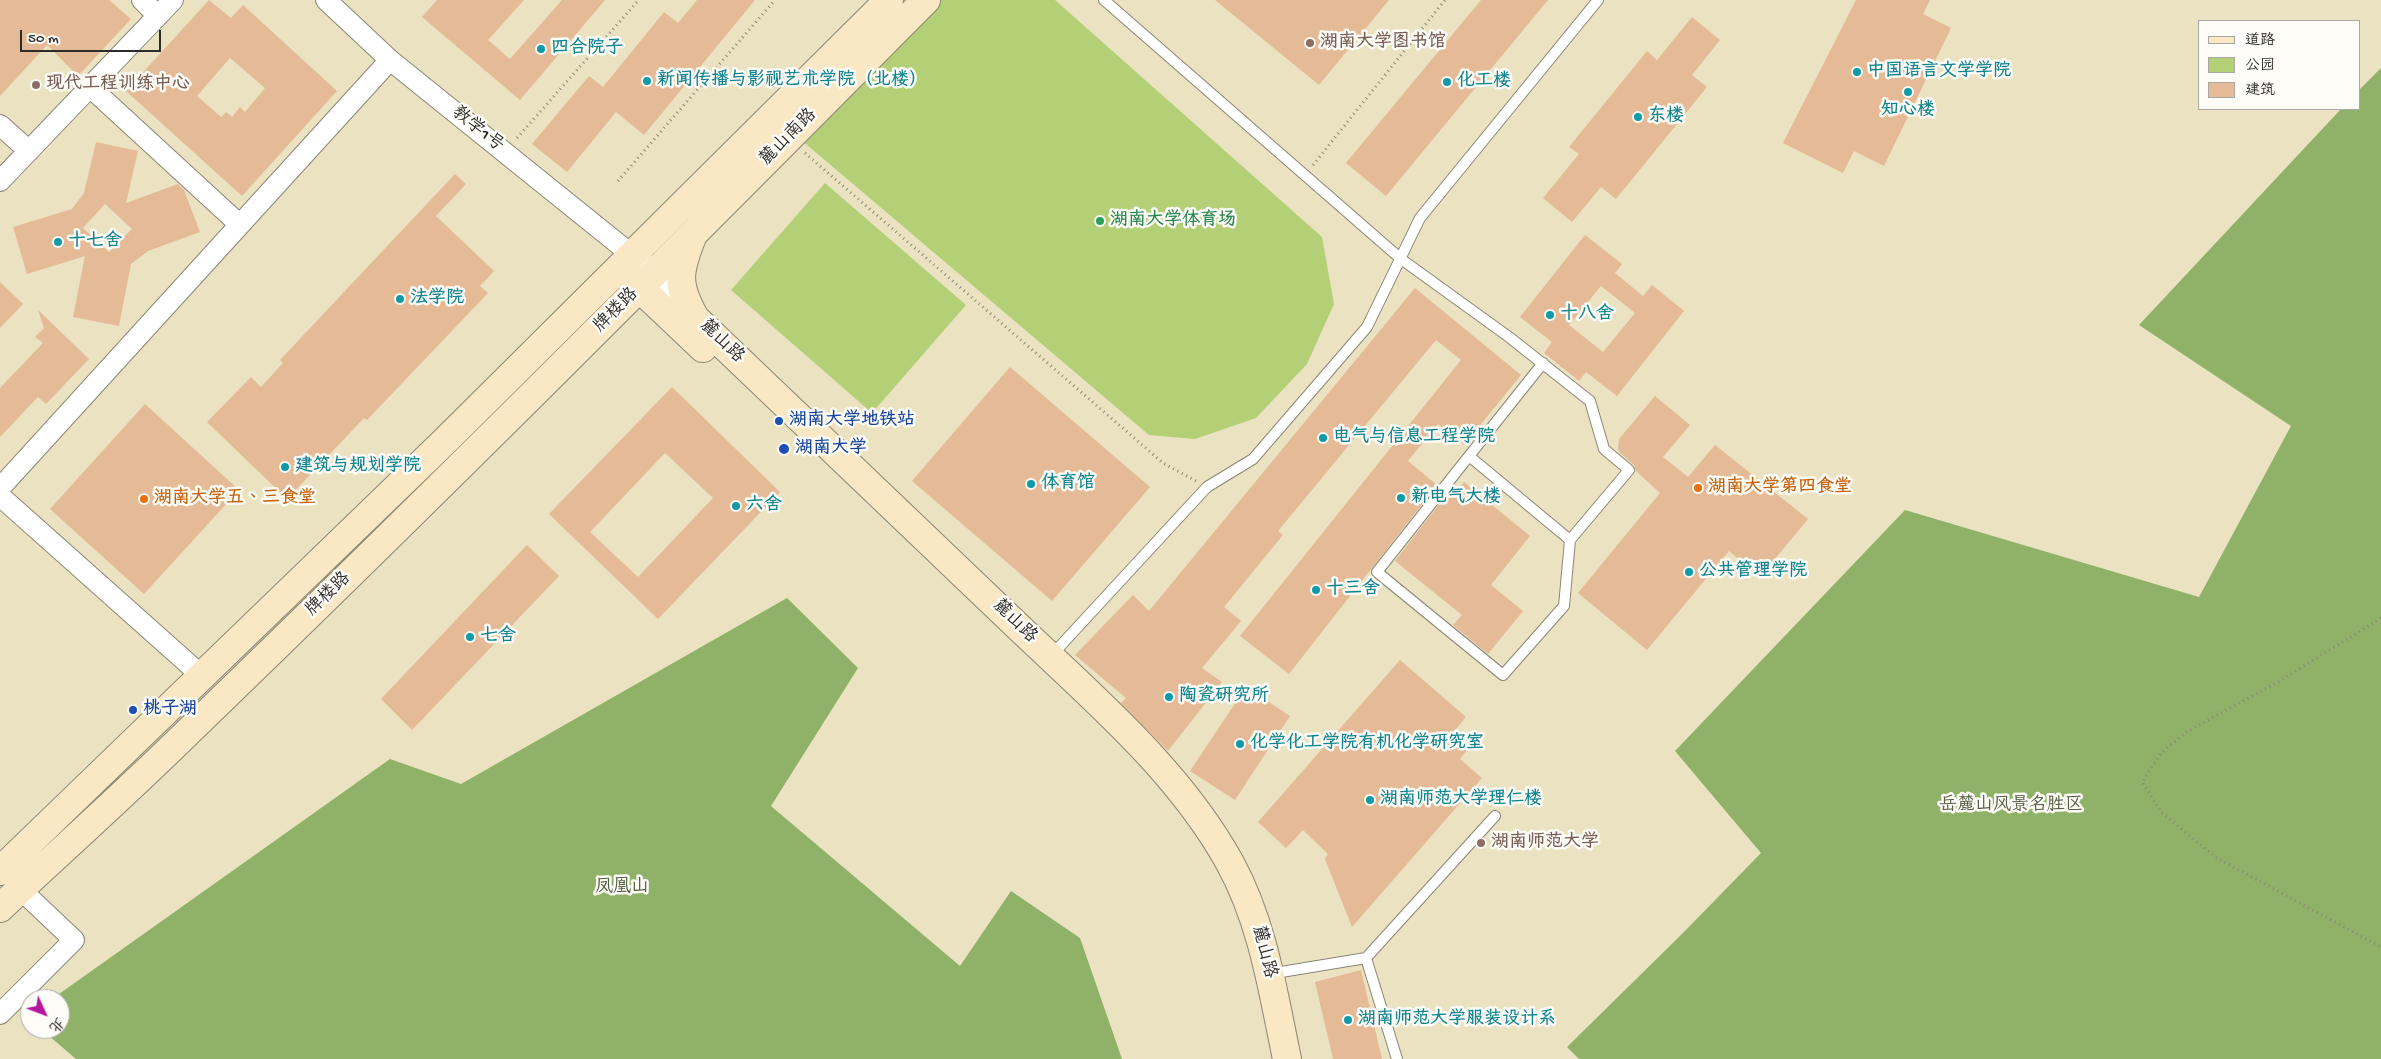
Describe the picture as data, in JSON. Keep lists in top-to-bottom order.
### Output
{
  "streets": {
    "main road": ["麓山南路", "牌楼路", "麓山路"],
    "street": ["教学1号"]
  },
  "crossings": [
    ["教学1号", "麓山南路"],
    ["教学1号", "牌楼路"],
    ["教学1号", "麓山路"],
    ["麓山南路", "牌楼路"],
    ["麓山南路", "麓山路"],
    ["牌楼路", "麓山路"]
  ],
  "parks": ["岳麓山风景名胜区", "凤凰山"],
  "places": [
    "湖南大学图书馆",
    "四合院子",
    "中国语言文学学院",
    "新闻传播与影视艺术学院（北楼）",
    "化工楼",
    "现代工程训练中心",
    "知心楼",
    "东楼",
    "湖南大学体育场",
    "十七舍",
    "法学院",
    "十八舍",
    "湖南大学地铁站",
    "电气与信息工程学院",
    "湖南大学",
    "建筑与规划学院",
    "体育馆",
    "湖南大学第四食堂",
    "新电气大楼",
    "湖南大学五、三食堂",
    "六舍",
    "公共管理学院",
    "十三舍",
    "七舍",
    "陶瓷研究所",
    "桃子湖",
    "化学化工学院有机化学研究室",
    "湖南师范大学理仁楼",
    "湖南师范大学",
    "湖南师范大学服装设计系"
  ],
  "legend": ["道路", "公园", "建筑"],
  "scale_bar": "50 m",
  "north": "bottom right"
}
